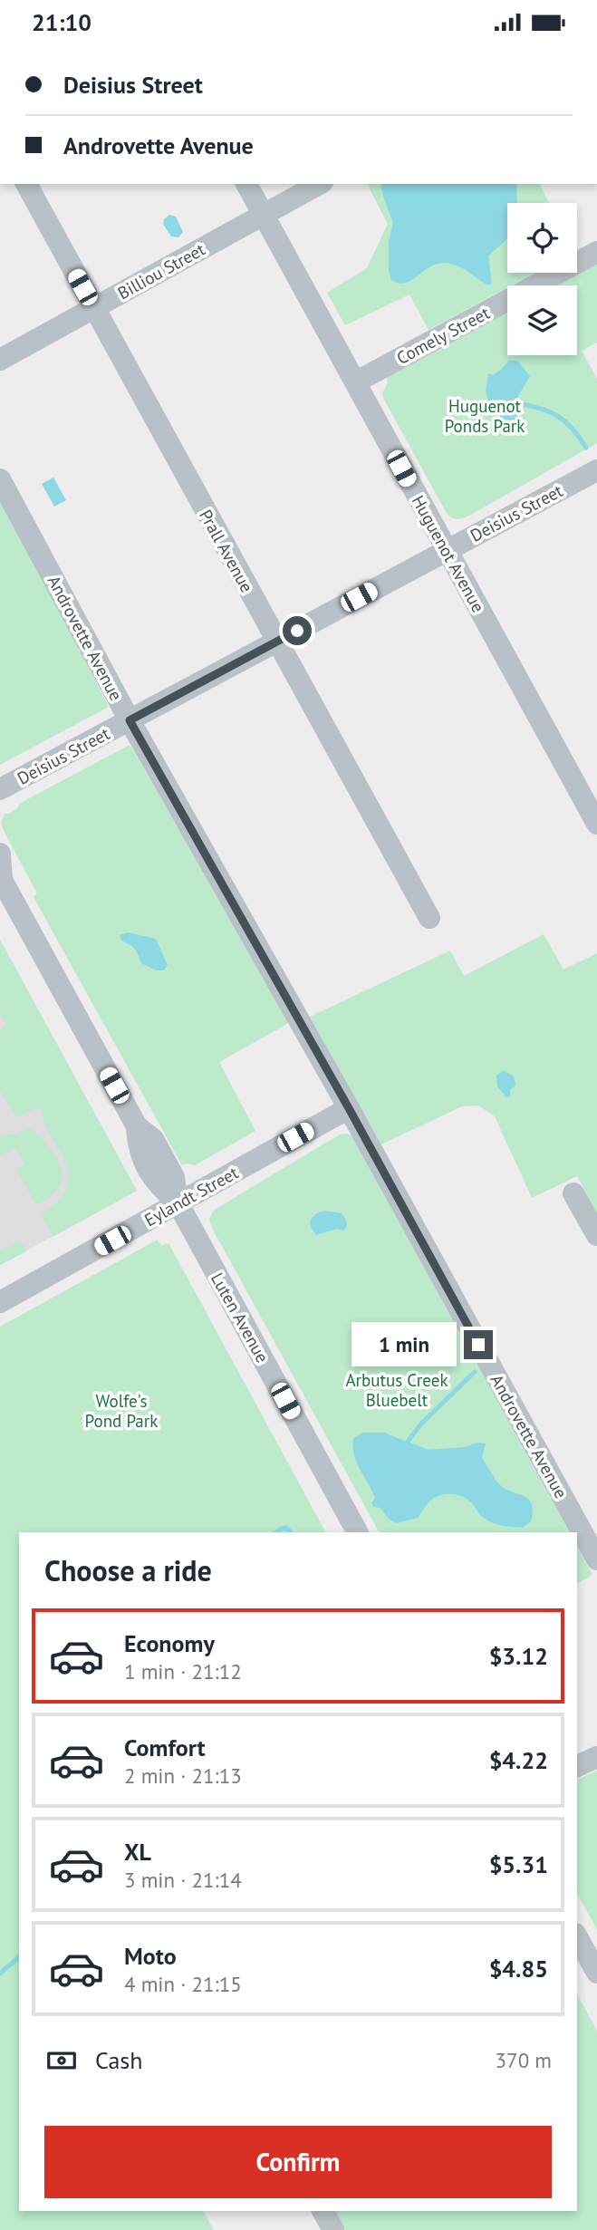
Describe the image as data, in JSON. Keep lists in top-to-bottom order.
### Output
{
  "streets": {
    "street": [
      "Billiou Street",
      "Comely Street",
      "Deisius Street",
      "Prall Avenue",
      "Huguenot Avenue",
      "Androvette Avenue",
      "Eylandt Street",
      "Luten Avenue"
    ]
  },
  "crossings": [
    ["Billiou Street", "Prall Avenue"],
    ["Billiou Street", "Huguenot Avenue"],
    ["Comely Street", "Huguenot Avenue"],
    ["Deisius Street", "Prall Avenue"],
    ["Deisius Street", "Huguenot Avenue"],
    ["Deisius Street", "Androvette Avenue"],
    ["Androvette Avenue", "Eylandt Street"],
    ["Eylandt Street", "Luten Avenue"]
  ],
  "parks": ["Huguenot Ponds Park", "Arbutus Creek Bluebelt", "Wolfe's Pond Park"],
  "page": {
    "status": "21:10",
    "banner": ["Deisius Street", "Androvette Avenue"],
    "bubble": "1 min",
    "heading": "Choose a ride",
    "list": [
      {
        "name": "Economy",
        "note": "1 min · 21:12",
        "value": "$3.12"
      },
      {
        "name": "Comfort",
        "note": "2 min · 21:13",
        "value": "$4.22"
      },
      {
        "name": "XL",
        "note": "3 min · 21:14",
        "value": "$5.31"
      },
      {
        "name": "Moto",
        "note": "4 min · 21:15",
        "value": "$4.85"
      }
    ],
    "pay": ["Cash", "370 m"],
    "buttons": "Confirm"
  }
}
